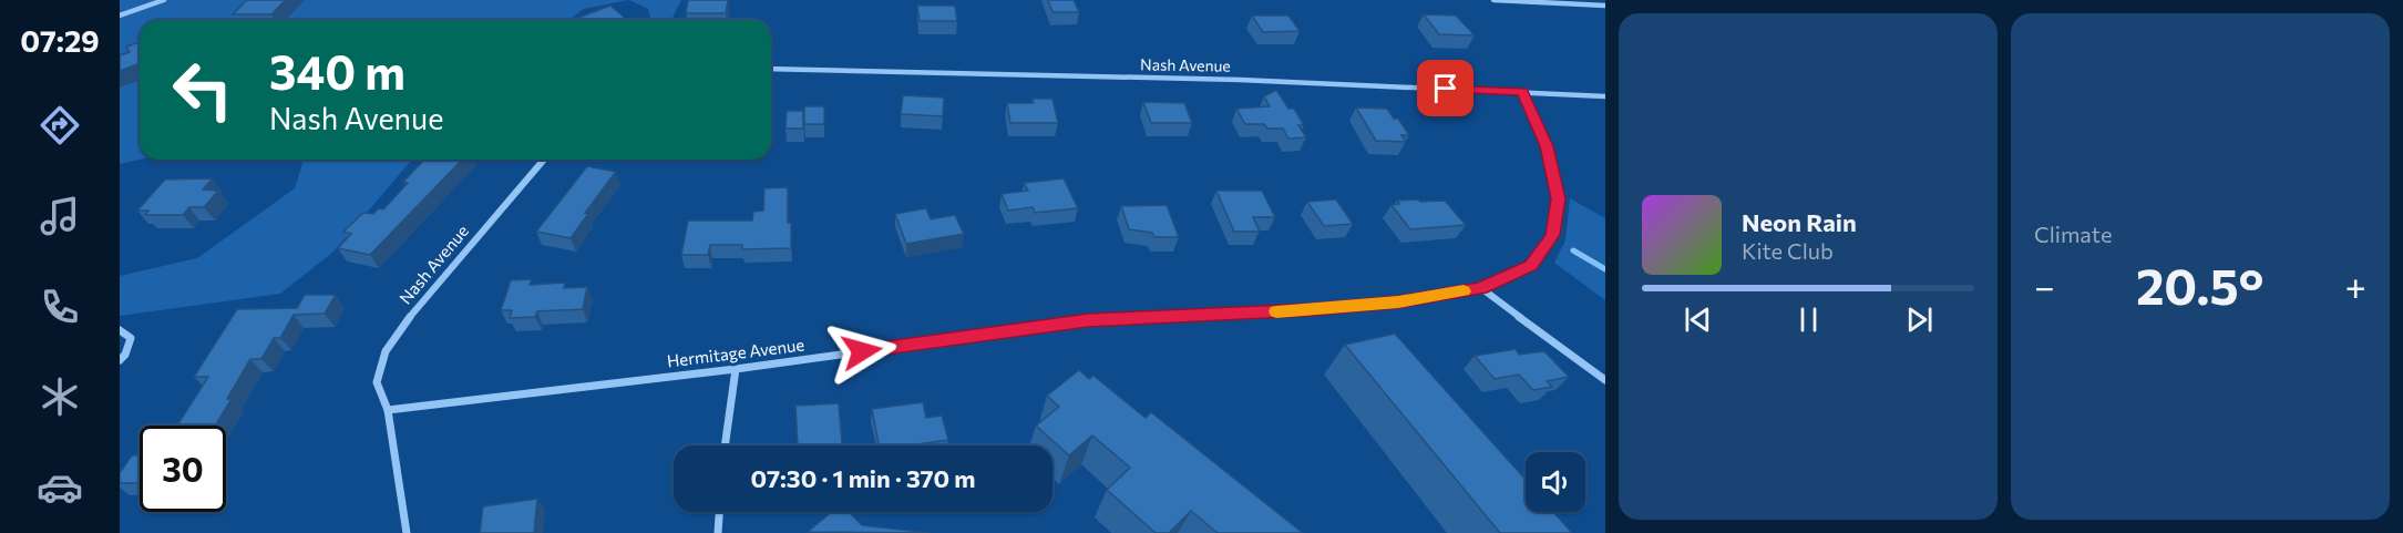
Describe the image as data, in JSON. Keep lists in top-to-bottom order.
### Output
{
  "streets": {
    "street": ["Nash Avenue", "Hermitage Avenue"]
  },
  "crossings": [
    ["Nash Avenue", "Hermitage Avenue"]
  ],
  "page": {
    "tabs": "07:29",
    "tile": "Climate",
    "turn": ["340 m", "Nash Avenue"],
    "song": ["Neon Rain", "Kite Club"],
    "heat": ["−", "20.5°", "+"],
    "limit": "30",
    "trip": "07:30 · 1 min · 370 m"
  }
}
